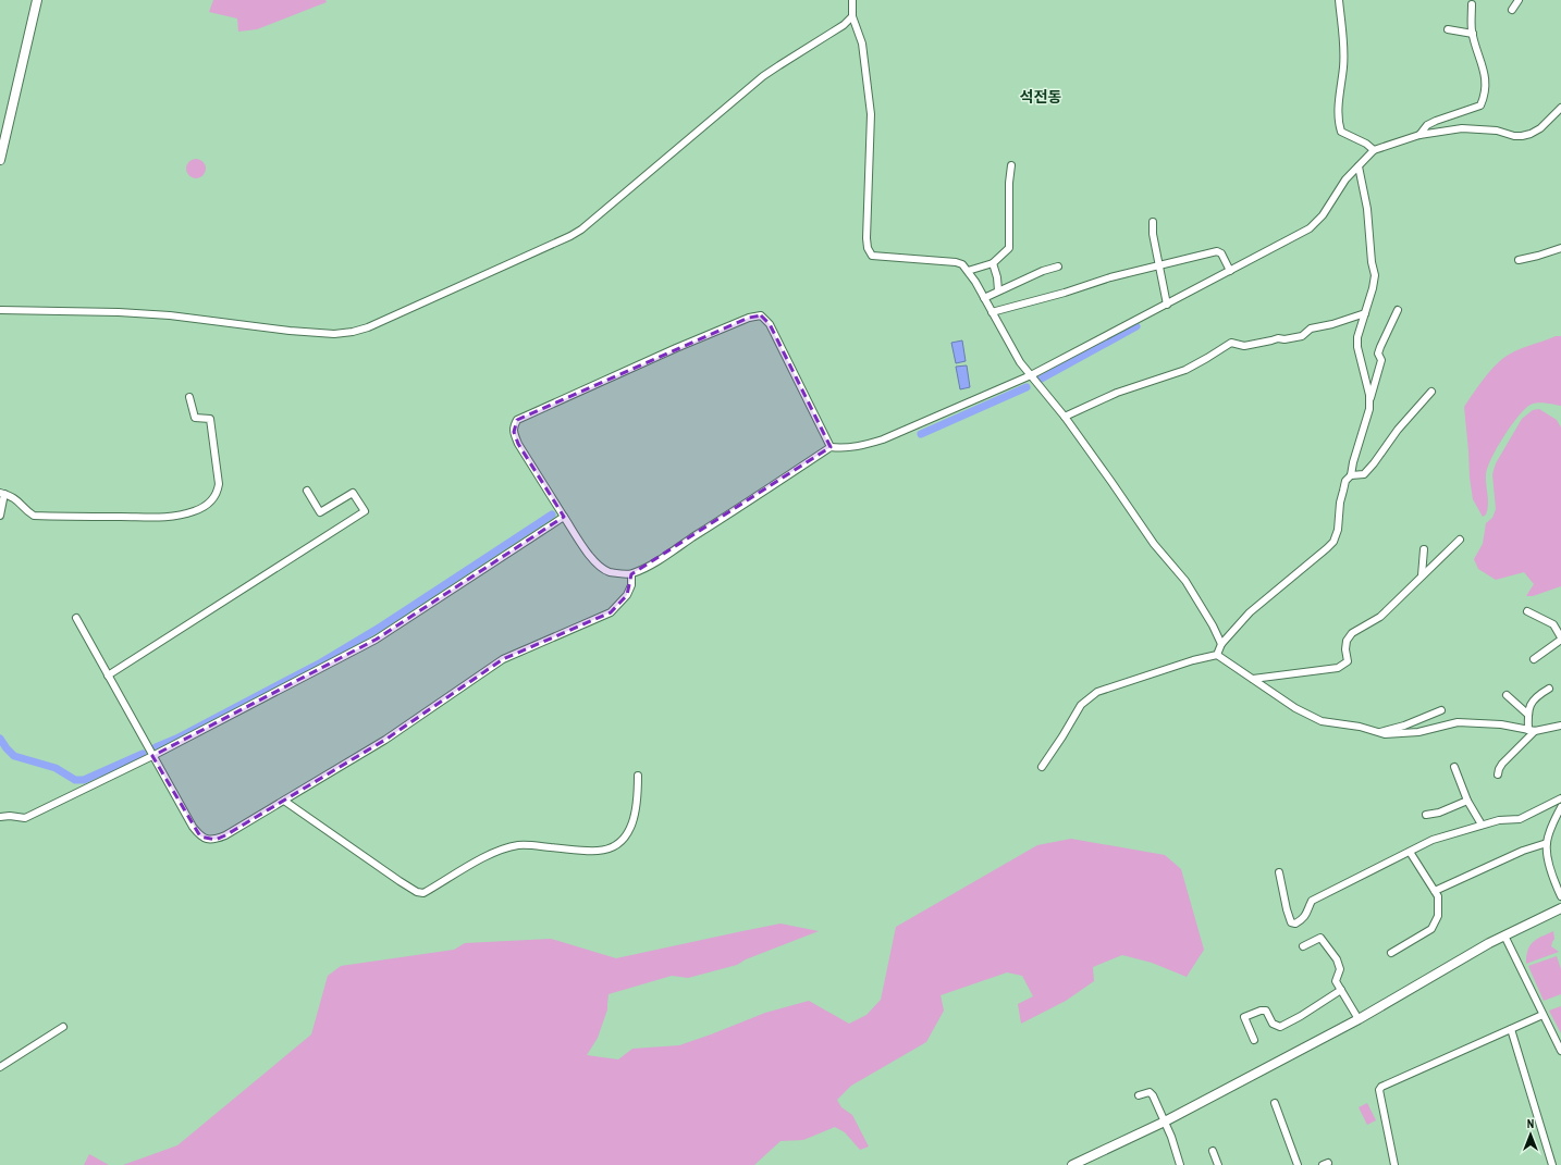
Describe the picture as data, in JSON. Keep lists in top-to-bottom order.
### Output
{
  "districts": ["석전동"],
  "north": "top"
}
